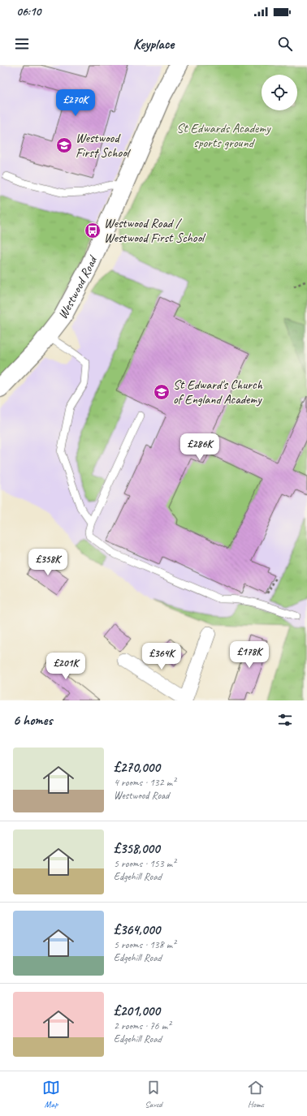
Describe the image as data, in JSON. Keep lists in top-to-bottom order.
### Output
{
  "streets": {
    "street": ["Westwood Road"]
  },
  "parks": ["St Edwards Academy sports ground"],
  "places": {
    "school or university": ["Westwood First School", "St Edward's Church of England Academy"],
    "bus stop": ["Westwood Road / Westwood First School"]
  },
  "page": {
    "status": "06:10",
    "header": "Keyplace",
    "price": [
      "£270K",
      "£286K",
      "£358K",
      "£178K",
      "£364K",
      "£201K"
    ],
    "heading": "6 homes",
    "list": [
      {
        "name": "£270,000",
        "note": "4 rooms · 132 m² · Westwood Road"
      },
      {
        "name": "£358,000",
        "note": "5 rooms · 153 m² · Edgehill Road"
      },
      {
        "name": "£364,000",
        "note": "5 rooms · 138 m² · Edgehill Road"
      },
      {
        "name": "£201,000",
        "note": "2 rooms · 76 m² · Edgehill Road"
      }
    ],
    "tabs": ["Map", "Saved", "Home"]
  }
}
